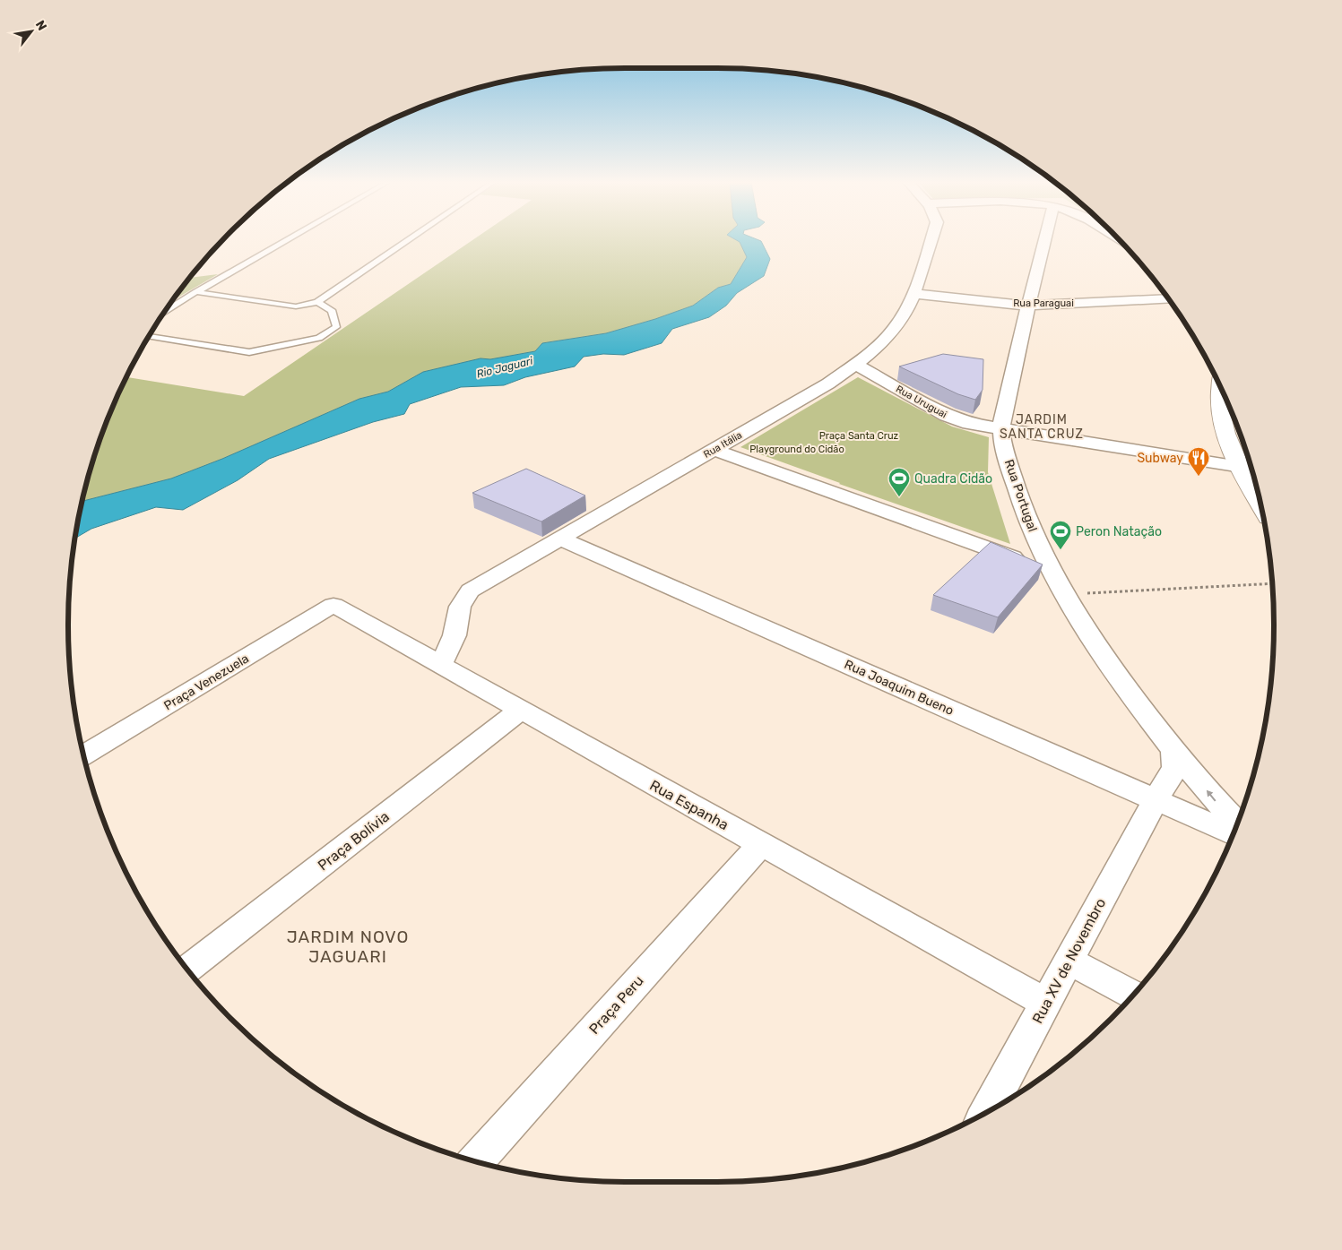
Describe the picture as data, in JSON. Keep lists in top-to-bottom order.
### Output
{
  "streets": {
    "street": [
      "Rua Paraguai",
      "Rua Uruguai",
      "Rua Itália",
      "Rua Portugal",
      "Praça Venezuela",
      "Rua Joaquim Bueno",
      "Rua Espanha",
      "Praça Bolívia",
      "Rua XV de Novembro",
      "Praça Peru"
    ]
  },
  "crossings": [
    ["Rua Paraguai", "Rua Itália"],
    ["Rua Paraguai", "Rua Portugal"],
    ["Rua Uruguai", "Rua Itália"],
    ["Rua Uruguai", "Rua Portugal"],
    ["Rua Itália", "Rua Joaquim Bueno"],
    ["Rua Itália", "Rua Espanha"],
    ["Rua Portugal", "Rua XV de Novembro"],
    ["Praça Venezuela", "Rua Espanha"],
    ["Rua Joaquim Bueno", "Rua XV de Novembro"],
    ["Rua Espanha", "Praça Bolívia"],
    ["Rua Espanha", "Rua XV de Novembro"],
    ["Rua Espanha", "Praça Peru"]
  ],
  "districts": ["JARDIM SANTA CRUZ", "JARDIM NOVO JAGUARI"],
  "water": ["Rio Jaguari"],
  "parks": ["Praça Santa Cruz", "Playground do Cidão"],
  "places": {
    "restaurant": ["Subway"],
    "sports": ["Quadra Cidão", "Peron Natação"]
  },
  "north": "top right"
}
